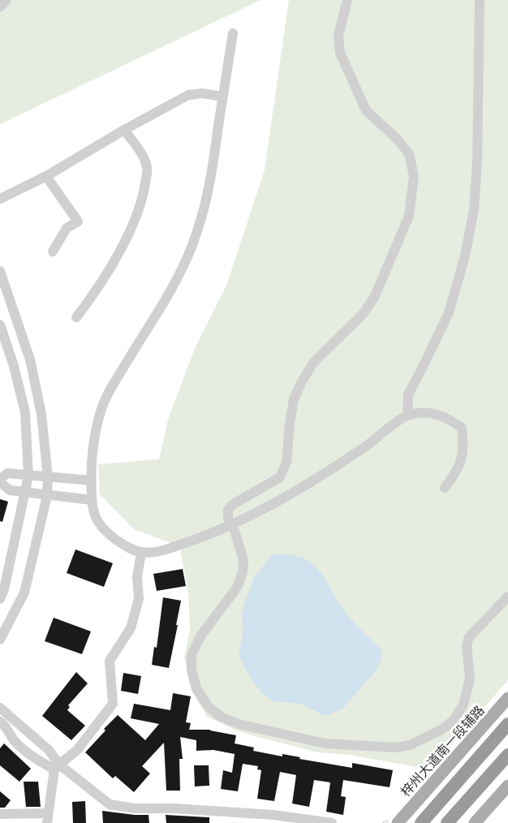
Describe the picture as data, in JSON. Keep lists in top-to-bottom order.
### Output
{
  "streets": {
    "main road": ["梓州大道南一段辅路"]
  }
}
